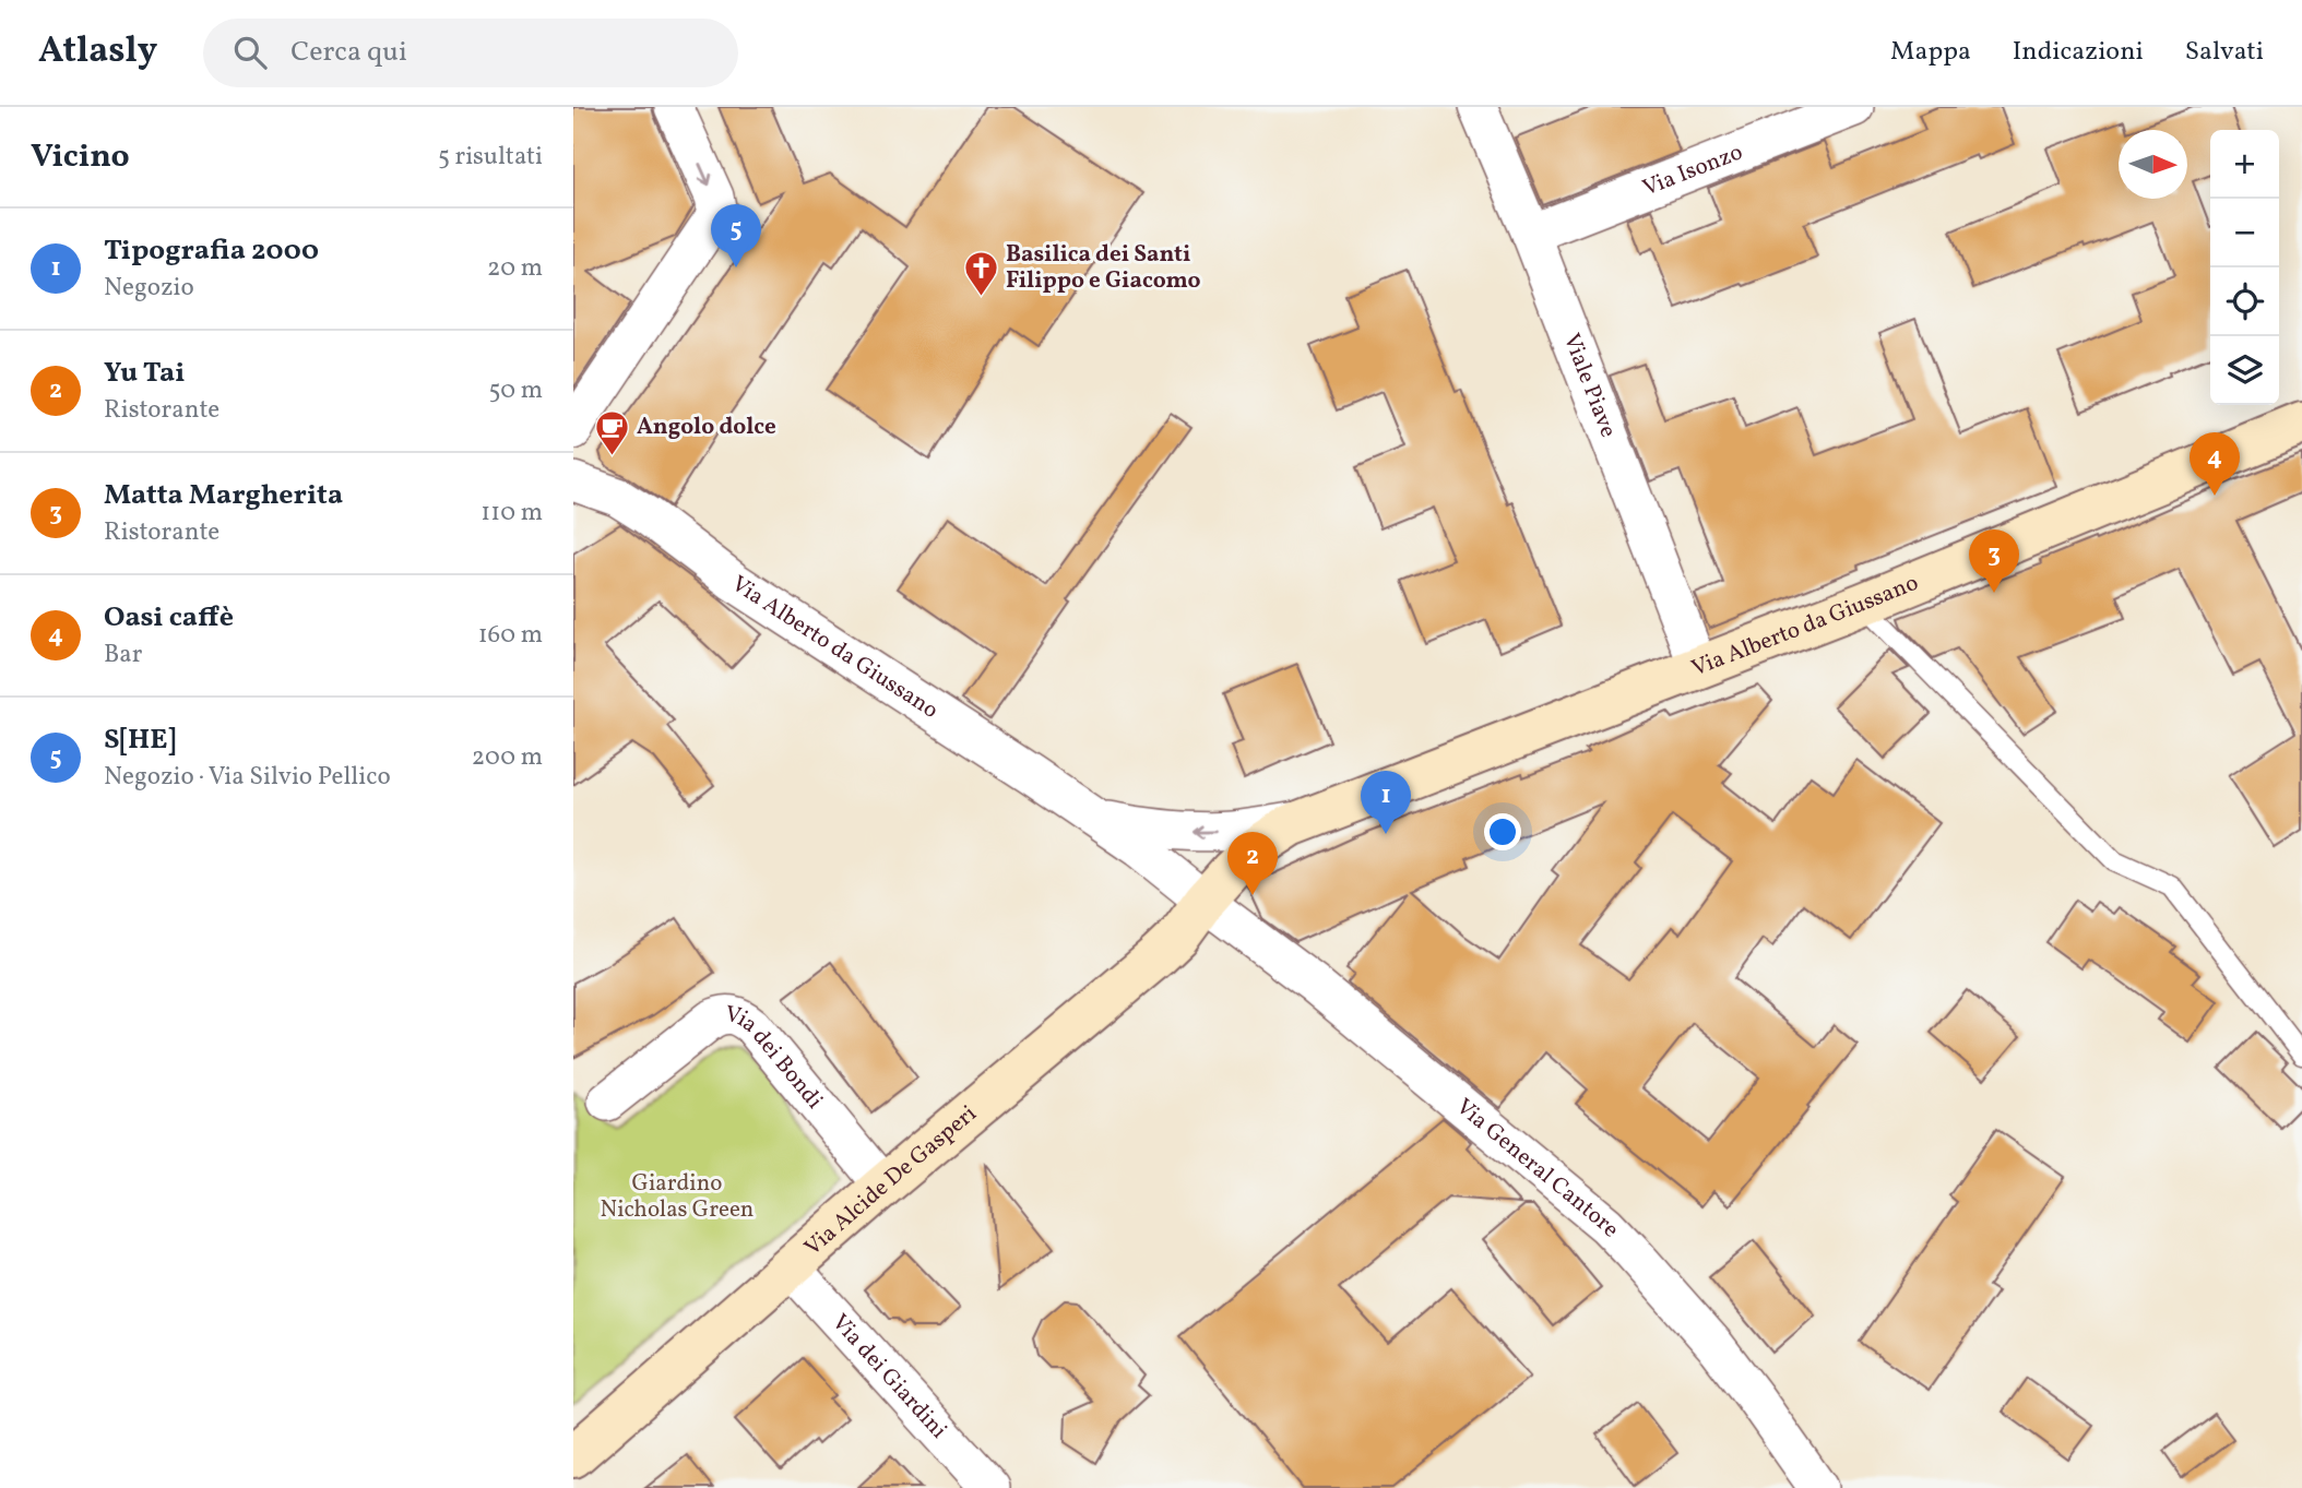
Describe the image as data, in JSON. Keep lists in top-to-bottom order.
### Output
{
  "streets": {
    "street": [
      "Via Isonzo",
      "Viale Piave",
      "Via Alberto da Giussano",
      "Via dei Bondi",
      "Via General Cantore",
      "Via Alcide De Gasperi",
      "Via dei Giardini"
    ]
  },
  "crossings": [
    ["Via Isonzo", "Viale Piave"],
    ["Viale Piave", "Via Alberto da Giussano"],
    ["Via Alberto da Giussano", "Via General Cantore"],
    ["Via Alberto da Giussano", "Via Alcide De Gasperi"],
    ["Via dei Bondi", "Via Alcide De Gasperi"],
    ["Via General Cantore", "Via Alcide De Gasperi"],
    ["Via Alcide De Gasperi", "Via dei Giardini"]
  ],
  "parks": ["Giardino Nicholas Green"],
  "places": {
    "church": ["Basilica dei Santi Filippo e Giacomo"],
    "cafe": ["Angolo dolce"]
  },
  "north": "right",
  "page": {
    "header": "Atlasly",
    "search": "Cerca qui",
    "nav": ["Mappa", "Indicazioni", "Salvati"],
    "heading": ["Vicino", "5 risultati"],
    "map_buttons": ["+", "−"],
    "pins": [
      "5",
      "4",
      "3",
      "1",
      "2"
    ],
    "list": [
      {
        "mark": "1",
        "name": "Tipografia 2000",
        "note": "Negozio",
        "value": "20 m"
      },
      {
        "mark": "2",
        "name": "Yu Tai",
        "note": "Ristorante",
        "value": "50 m"
      },
      {
        "mark": "3",
        "name": "Matta Margherita",
        "note": "Ristorante",
        "value": "110 m"
      },
      {
        "mark": "4",
        "name": "Oasi caffè",
        "note": "Bar",
        "value": "160 m"
      },
      {
        "mark": "5",
        "name": "S[HE]",
        "note": "Negozio · Via Silvio Pellico",
        "value": "200 m"
      }
    ]
  }
}
